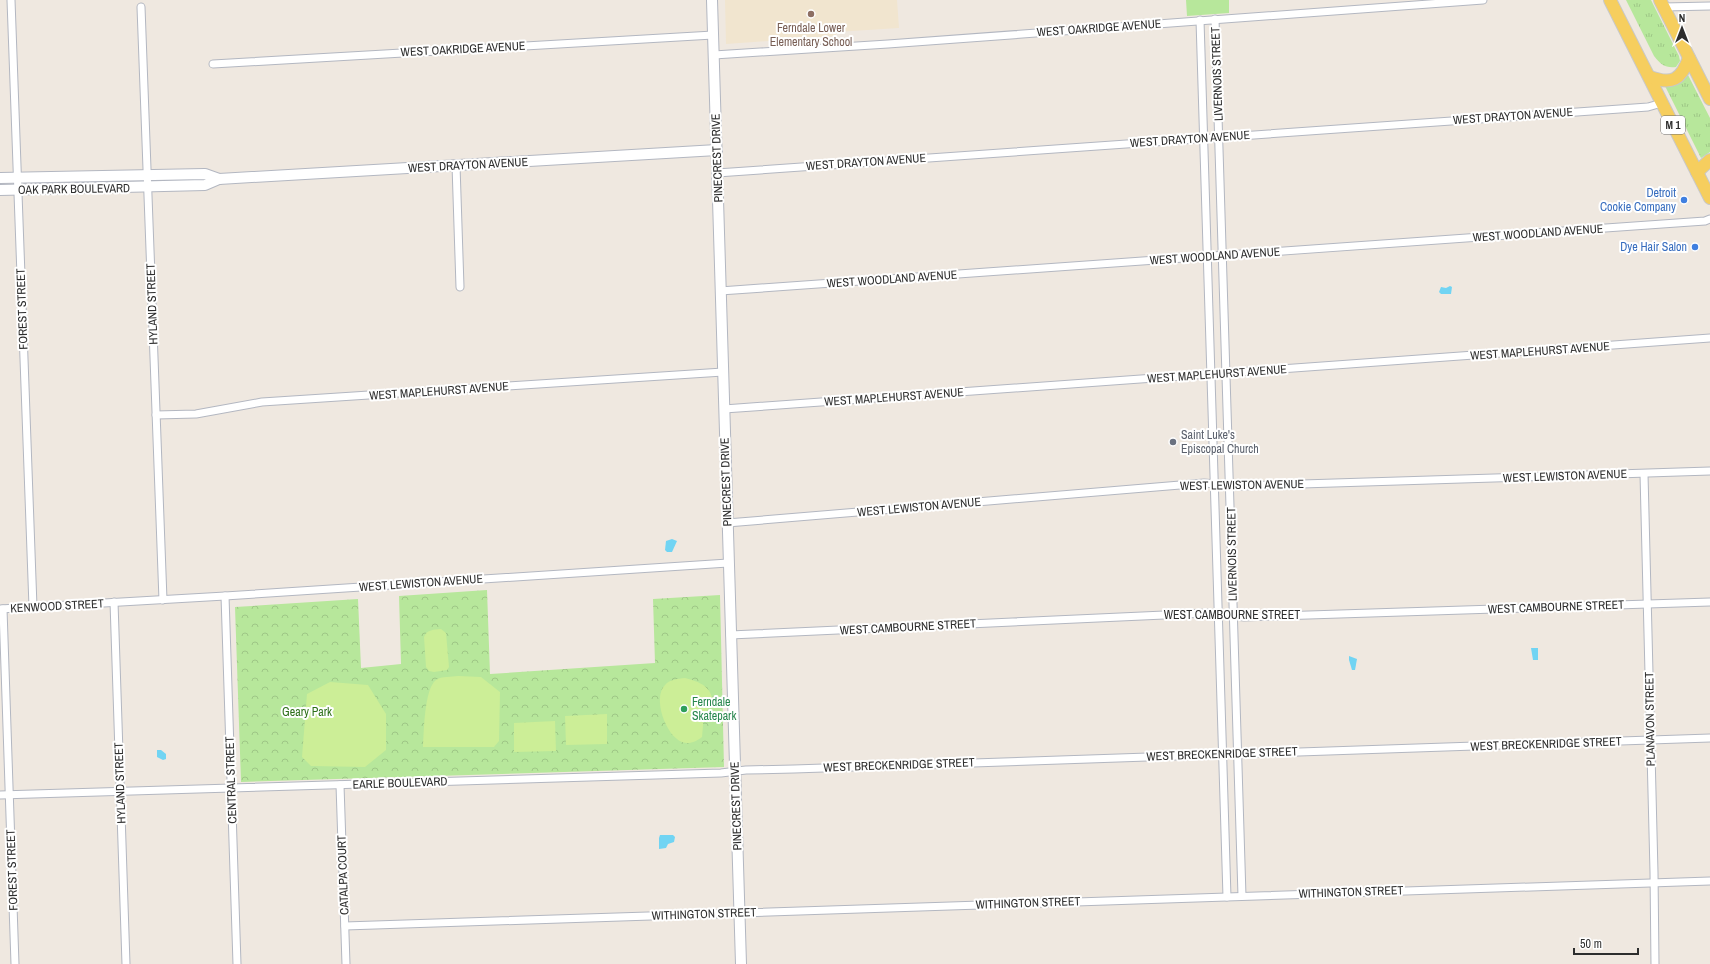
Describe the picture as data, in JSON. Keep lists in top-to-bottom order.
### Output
{
  "streets": {
    "main road": ["M 1"],
    "street": [
      "WEST OAKRIDGE AVENUE",
      "LIVERNOIS STREET",
      "WEST DRAYTON AVENUE",
      "PINECREST DRIVE",
      "OAK PARK BOULEVARD",
      "WEST WOODLAND AVENUE",
      "HYLAND STREET",
      "FOREST STREET",
      "WEST MAPLEHURST AVENUE",
      "WEST LEWISTON AVENUE",
      "KENWOOD STREET",
      "WEST CAMBOURNE STREET",
      "PLANAVON STREET",
      "WEST BRECKENRIDGE STREET",
      "CENTRAL STREET",
      "EARLE BOULEVARD",
      "CATALPA COURT",
      "WITHINGTON STREET"
    ]
  },
  "crossings": [
    ["WEST OAKRIDGE AVENUE", "LIVERNOIS STREET"],
    ["WEST OAKRIDGE AVENUE", "PINECREST DRIVE"],
    ["LIVERNOIS STREET", "WEST DRAYTON AVENUE"],
    ["LIVERNOIS STREET", "WEST WOODLAND AVENUE"],
    ["LIVERNOIS STREET", "WEST MAPLEHURST AVENUE"],
    ["LIVERNOIS STREET", "WEST LEWISTON AVENUE"],
    ["LIVERNOIS STREET", "WEST CAMBOURNE STREET"],
    ["LIVERNOIS STREET", "WEST BRECKENRIDGE STREET"],
    ["LIVERNOIS STREET", "WITHINGTON STREET"],
    ["WEST DRAYTON AVENUE", "M 1"],
    ["WEST DRAYTON AVENUE", "PINECREST DRIVE"],
    ["WEST DRAYTON AVENUE", "OAK PARK BOULEVARD"],
    ["WEST DRAYTON AVENUE", "HYLAND STREET"],
    ["PINECREST DRIVE", "WEST WOODLAND AVENUE"],
    ["PINECREST DRIVE", "WEST MAPLEHURST AVENUE"],
    ["PINECREST DRIVE", "WEST LEWISTON AVENUE"],
    ["PINECREST DRIVE", "WEST CAMBOURNE STREET"],
    ["PINECREST DRIVE", "WEST BRECKENRIDGE STREET"],
    ["PINECREST DRIVE", "EARLE BOULEVARD"],
    ["PINECREST DRIVE", "WITHINGTON STREET"],
    ["OAK PARK BOULEVARD", "HYLAND STREET"],
    ["OAK PARK BOULEVARD", "FOREST STREET"],
    ["HYLAND STREET", "WEST MAPLEHURST AVENUE"],
    ["HYLAND STREET", "WEST LEWISTON AVENUE"],
    ["HYLAND STREET", "KENWOOD STREET"],
    ["HYLAND STREET", "EARLE BOULEVARD"],
    ["FOREST STREET", "KENWOOD STREET"],
    ["FOREST STREET", "EARLE BOULEVARD"],
    ["WEST LEWISTON AVENUE", "KENWOOD STREET"],
    ["WEST LEWISTON AVENUE", "PLANAVON STREET"],
    ["WEST LEWISTON AVENUE", "CENTRAL STREET"],
    ["WEST CAMBOURNE STREET", "PLANAVON STREET"],
    ["PLANAVON STREET", "WEST BRECKENRIDGE STREET"],
    ["PLANAVON STREET", "WITHINGTON STREET"],
    ["WEST BRECKENRIDGE STREET", "EARLE BOULEVARD"],
    ["CENTRAL STREET", "EARLE BOULEVARD"],
    ["EARLE BOULEVARD", "CATALPA COURT"],
    ["CATALPA COURT", "WITHINGTON STREET"]
  ],
  "parks": ["Geary Park"],
  "places": [
    "Ferndale Lower Elementary School",
    "Detroit Cookie Company",
    "Dye Hair Salon",
    "Saint Luke's Episcopal Church",
    "Ferndale Skatepark"
  ],
  "scale_bar": "50 m",
  "north": "top"
}
